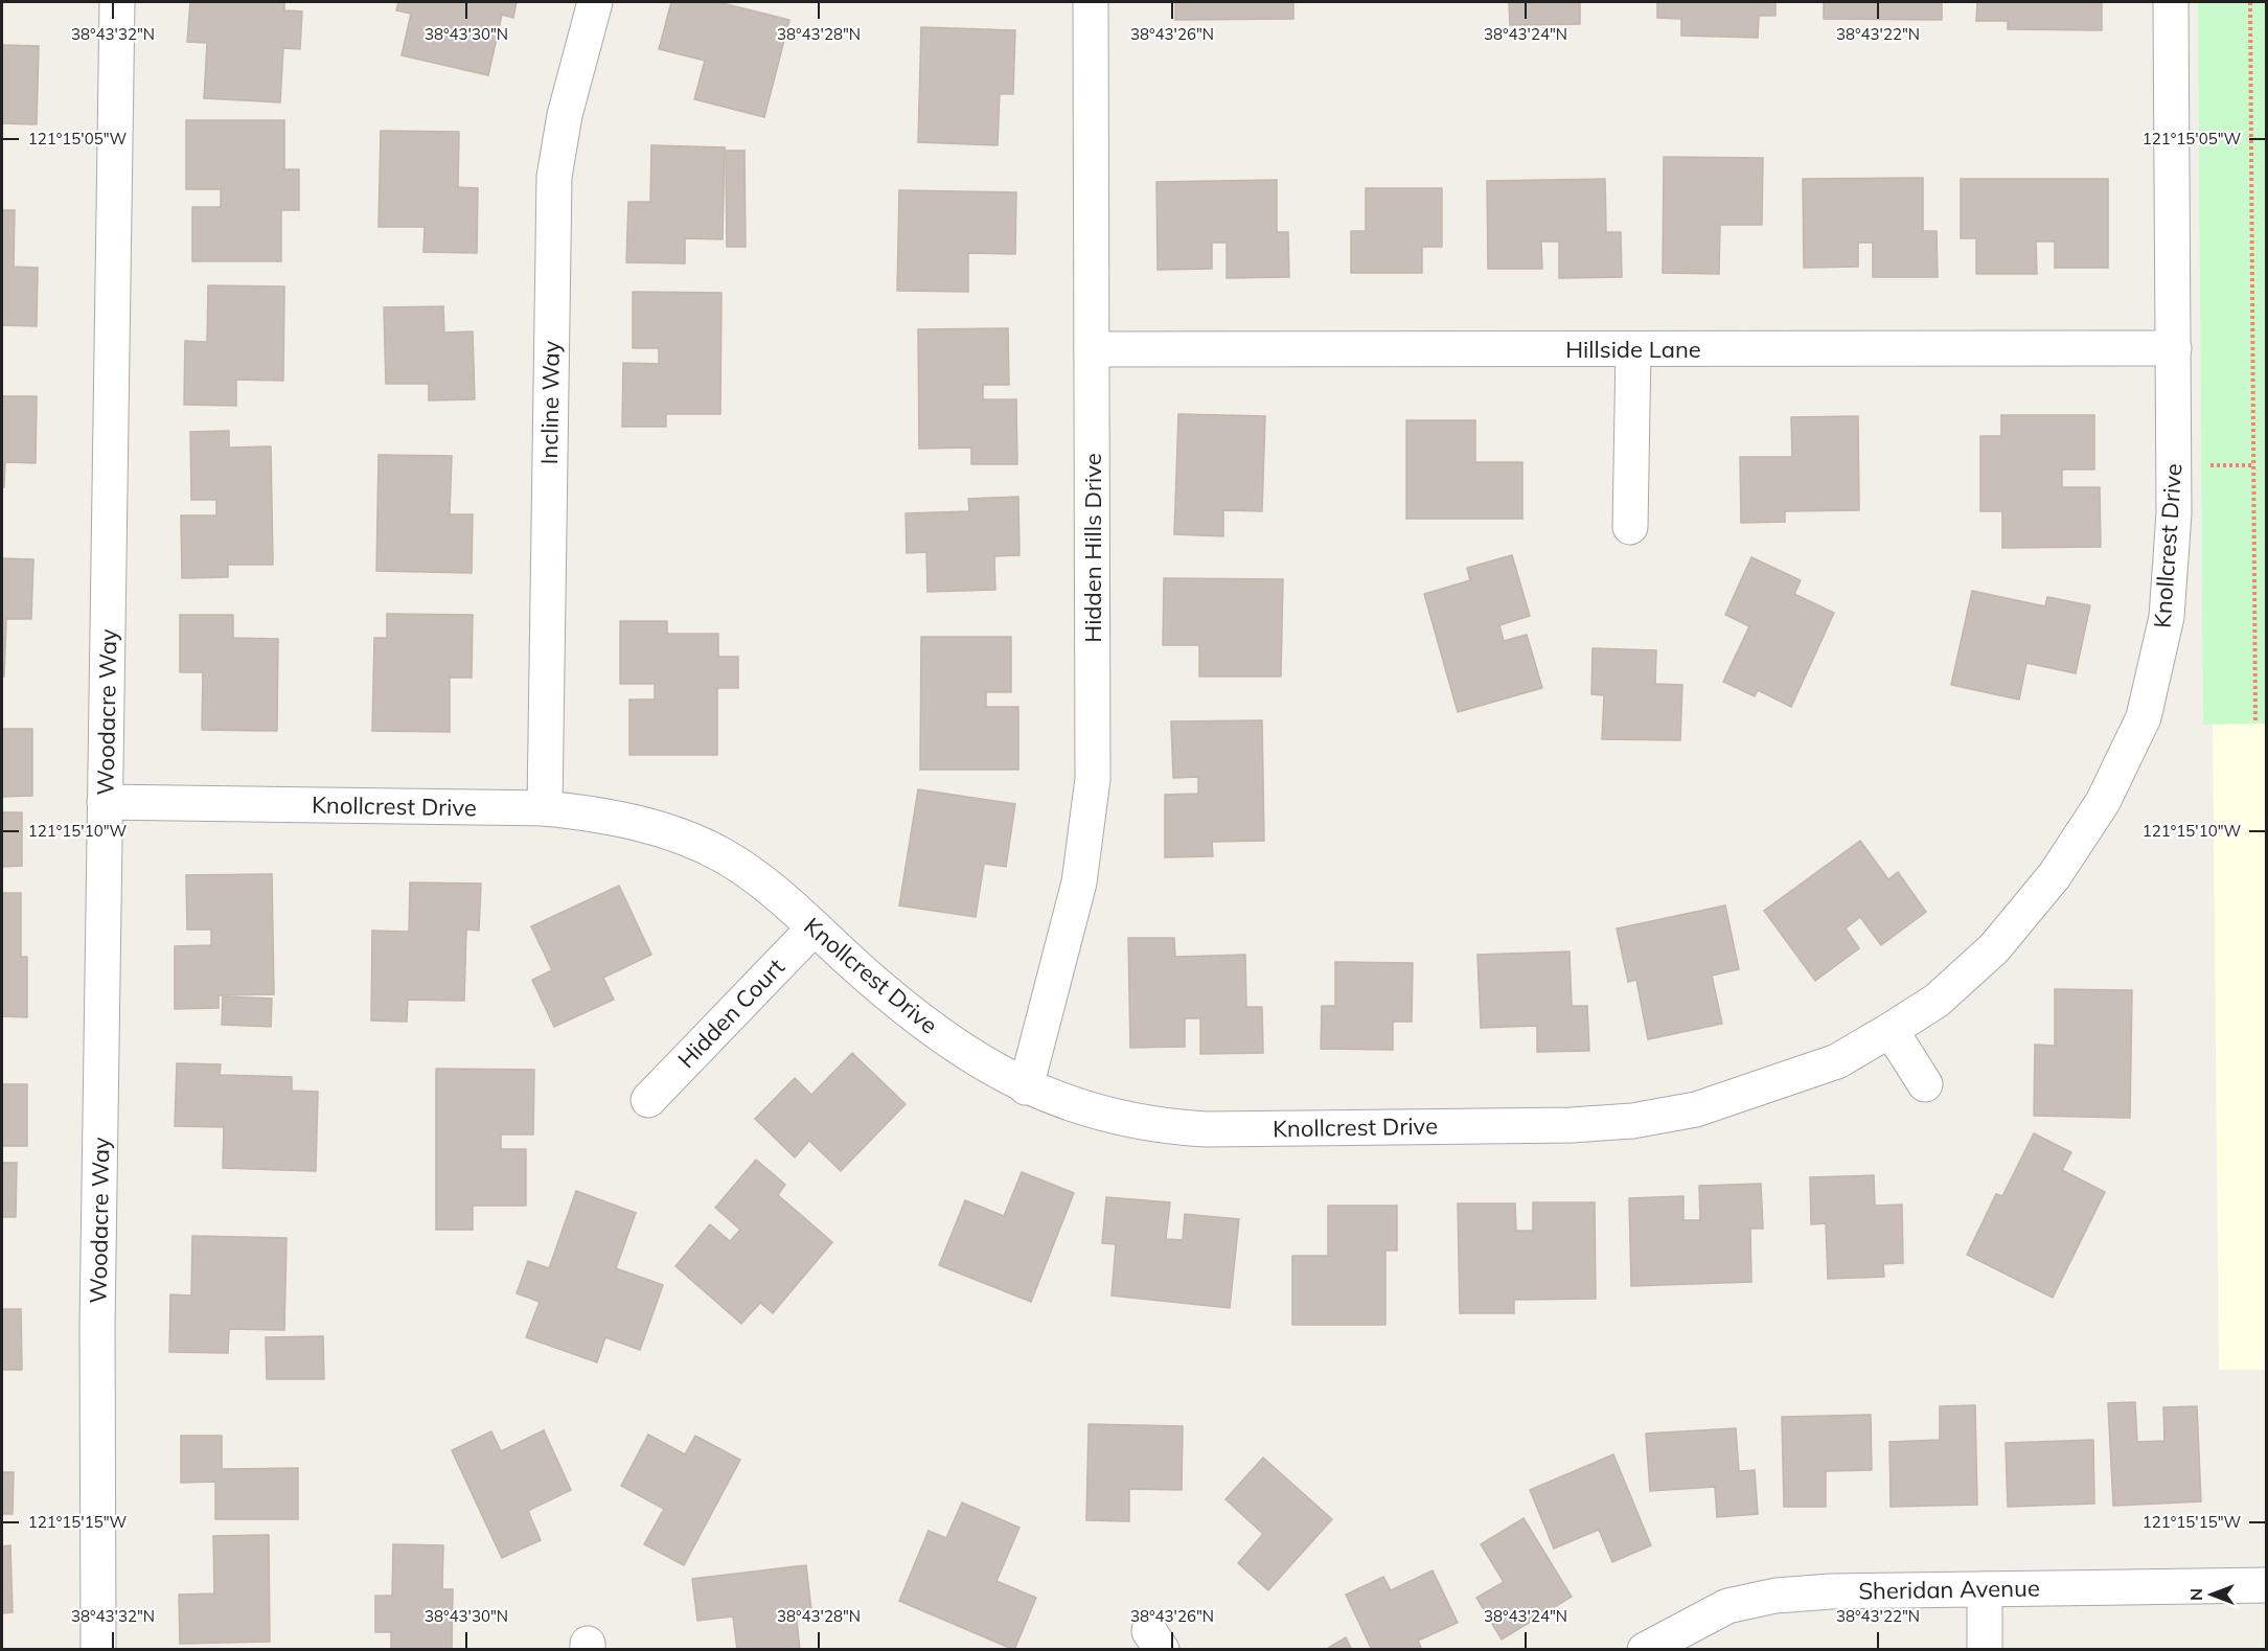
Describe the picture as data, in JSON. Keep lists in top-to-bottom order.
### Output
{
  "streets": {
    "street": [
      "Hillside Lane",
      "Incline Way",
      "Knollcrest Drive",
      "Hidden Hills Drive",
      "Woodacre Way",
      "Hidden Court",
      "Sheridan Avenue"
    ]
  },
  "crossings": [
    ["Hillside Lane", "Knollcrest Drive"],
    ["Hillside Lane", "Hidden Hills Drive"],
    ["Incline Way", "Knollcrest Drive"],
    ["Knollcrest Drive", "Hidden Hills Drive"],
    ["Knollcrest Drive", "Woodacre Way"],
    ["Knollcrest Drive", "Hidden Court"]
  ],
  "north": "left",
  "coordinates": [
    "38°43'32\"N",
    "38°43'30\"N",
    "38°43'28\"N",
    "38°43'26\"N",
    "38°43'24\"N",
    "38°43'22\"N",
    "121°15'05\"W",
    "121°15'10\"W",
    "121°15'15\"W"
  ]
}
